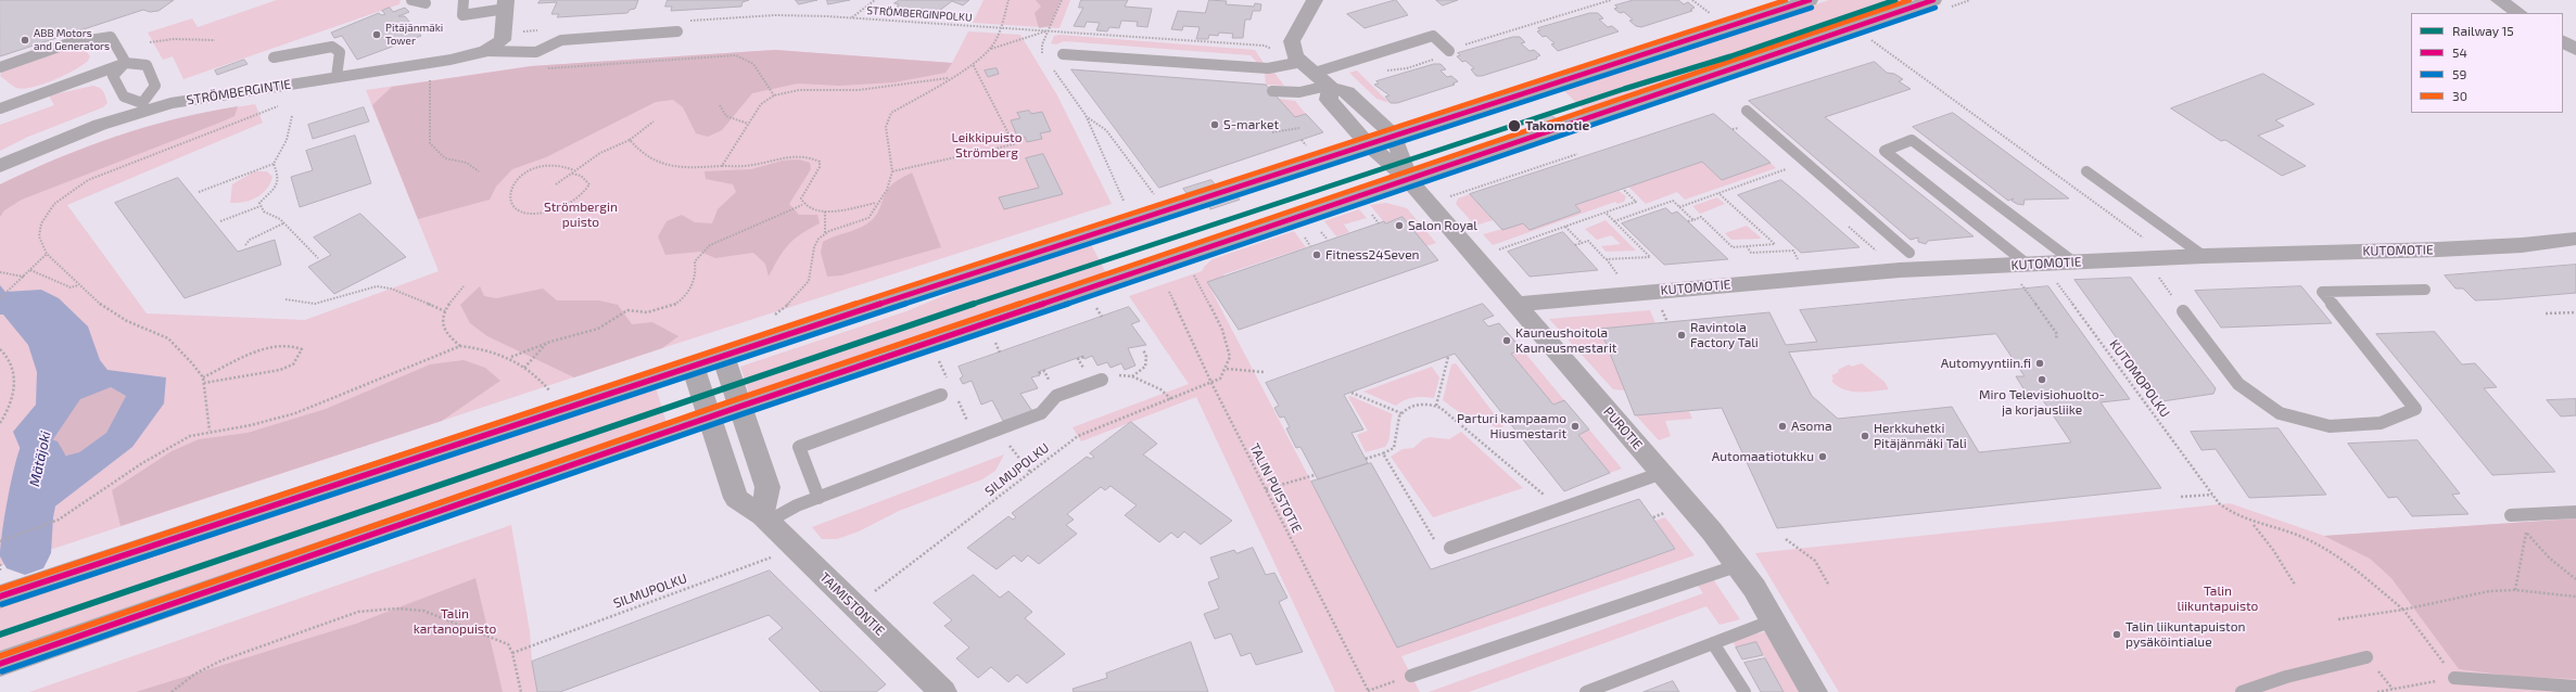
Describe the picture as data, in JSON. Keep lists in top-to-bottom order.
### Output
{
  "streets": {
    "street": [
      "STRÖMBERGINTIE",
      "KUTOMOTIE",
      "PUROTIE",
      "TAIMISTONTIE"
    ],
    "path": [
      "STRÖMBERGINPOLKU",
      "KUTOMOPOLKU",
      "SILMUPOLKU",
      "TALIN PUISTOTIE"
    ]
  },
  "crossings": [
    ["KUTOMOTIE", "KUTOMOPOLKU"],
    ["KUTOMOTIE", "PUROTIE"],
    ["SILMUPOLKU", "TALIN PUISTOTIE"],
    ["SILMUPOLKU", "TAIMISTONTIE"]
  ],
  "water": ["Mätäjoki"],
  "parks": [
    "Leikkipuisto Strömberg",
    "Strömbergin puisto",
    "Talin liikuntapuisto",
    "Talin kartanopuisto"
  ],
  "places": [
    "Pitäjänmäki Tower",
    "ABB Motors and Generators",
    "S-market",
    "Takomotie",
    "Salon Royal",
    "Fitness24Seven",
    "Ravintola Factory Tali",
    "Kauneushoitola Kauneusmestarit",
    "Automyyntiin.fi",
    "Miro Televisiohuolto- ja korjausliike",
    "Parturi kampaamo Hiusmestarit",
    "Asoma",
    "Herkkuhetki Pitäjänmäki Tali",
    "Automaatiotukku",
    "Talin liikuntapuiston pysäköintialue"
  ],
  "lines": [
    "rail line 15",
    "transit line 54",
    "transit line 30",
    "transit line 59"
  ],
  "legend": [
    "Railway 15",
    "54",
    "59",
    "30"
  ]
}
